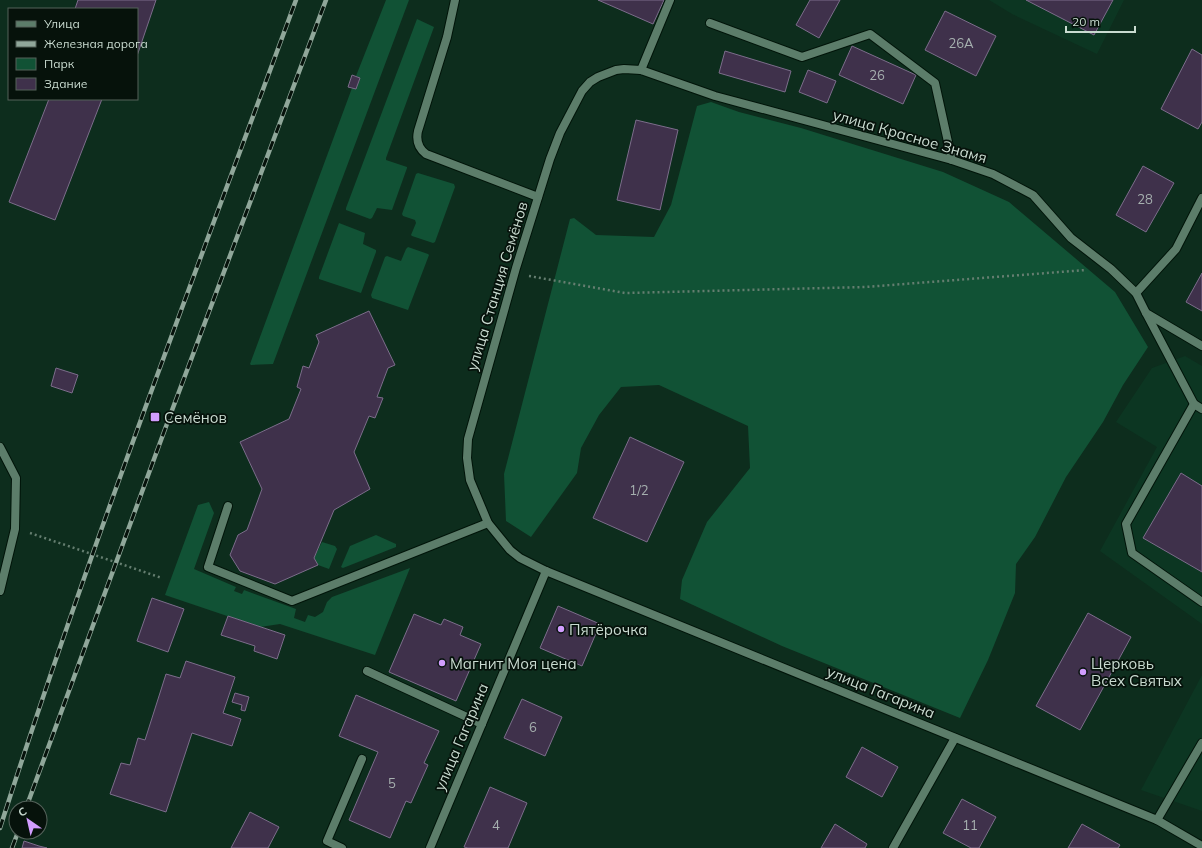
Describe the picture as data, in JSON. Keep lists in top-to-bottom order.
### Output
{
  "streets": {
    "street": ["улица Красное Знамя", "улица Станция Семёнов", "улица Гагарина"]
  },
  "crossings": [
    ["улица Красное Знамя", "улица Станция Семёнов"],
    ["улица Станция Семёнов", "улица Гагарина"]
  ],
  "places": {
    "transit": ["Семёнов"],
    "other": ["Пятёрочка", "Магнит Моя цена", "Церковь Всех Святых"]
  },
  "house_numbers": [
    "26А",
    "26",
    "28",
    "1/2",
    "6",
    "5",
    "4",
    "11"
  ],
  "legend": [
    "Улица",
    "Железная дорога",
    "Парк",
    "Здание"
  ],
  "scale_bar": "20 m",
  "north": "top left"
}
